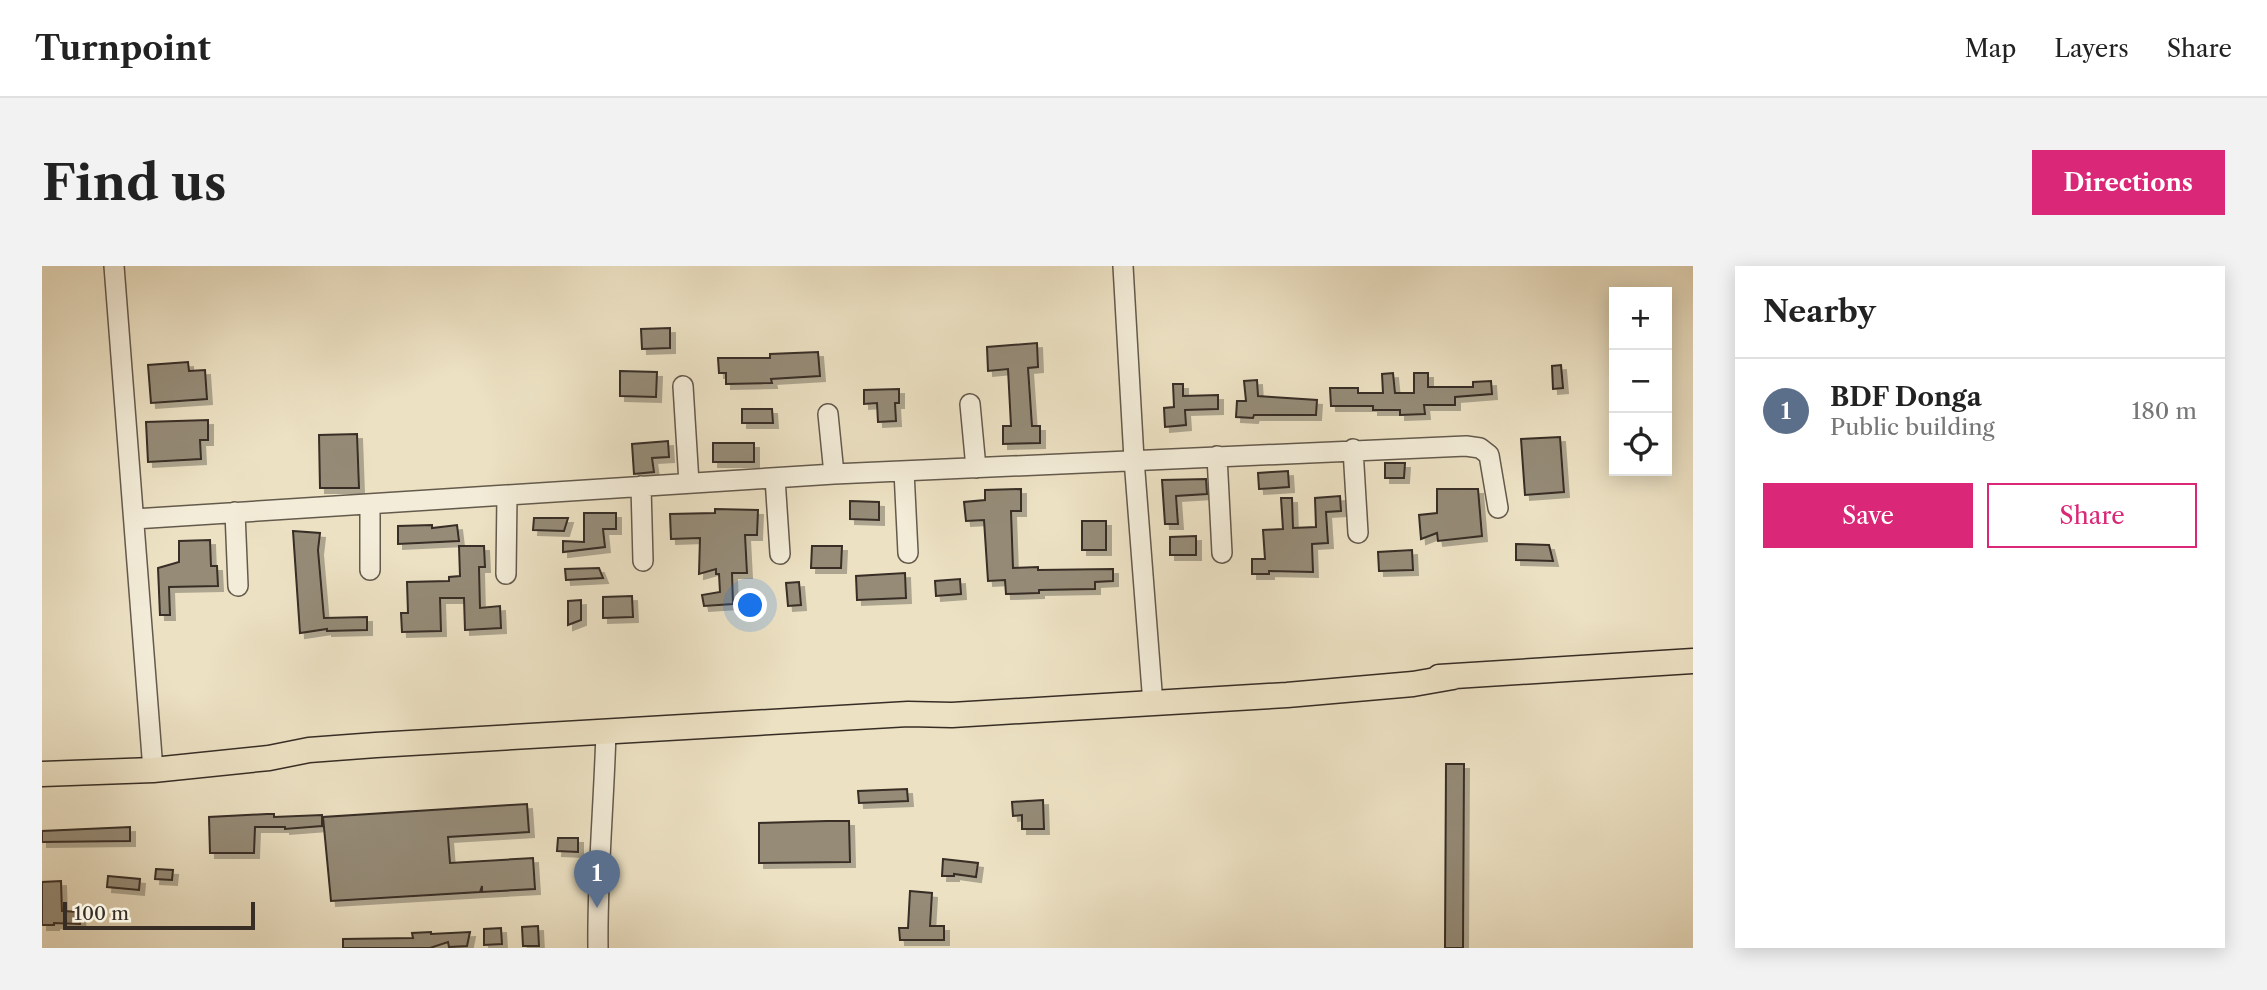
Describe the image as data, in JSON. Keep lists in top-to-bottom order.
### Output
{
  "scale_bar": "100 m",
  "page": {
    "header": "Turnpoint",
    "nav": ["Map", "Layers", "Share"],
    "buttons": [
      "Directions",
      ["Save", "Share"]
    ],
    "title": "Find us",
    "heading": "Nearby",
    "map_buttons": ["+", "−"],
    "list": [
      {
        "mark": "1",
        "name": "BDF Donga",
        "note": "Public building",
        "value": "180 m"
      }
    ],
    "pins": "1",
    "scale": "100 m"
  }
}
